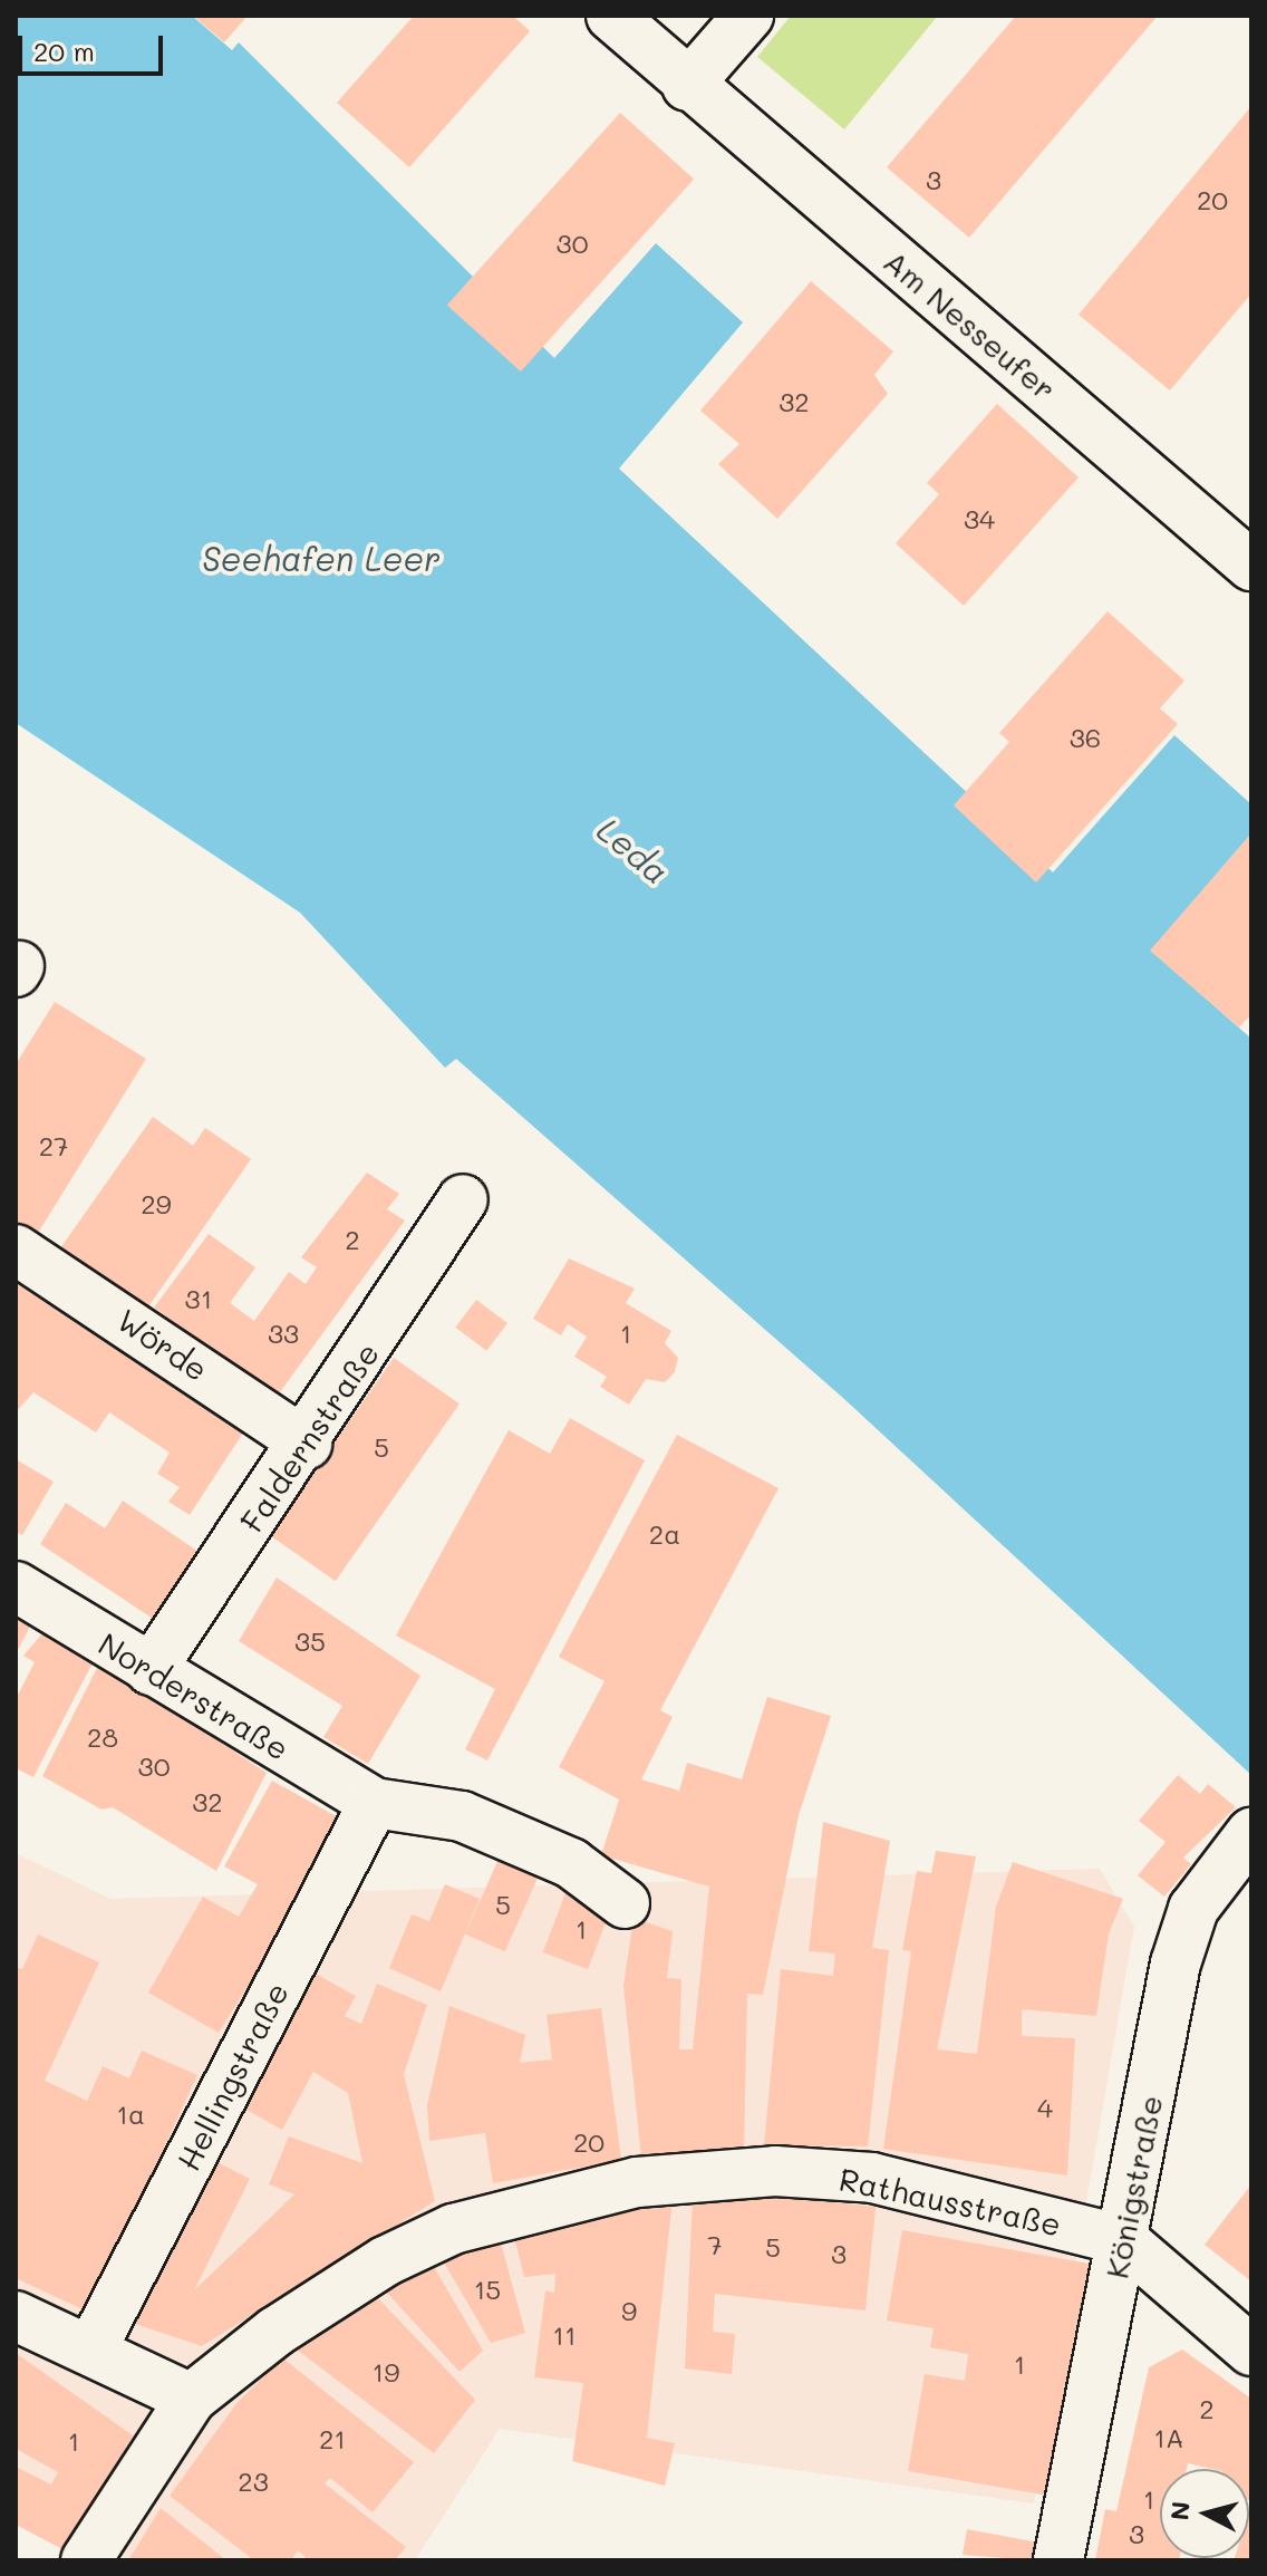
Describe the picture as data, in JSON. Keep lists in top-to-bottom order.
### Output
{
  "streets": {
    "street": [
      "Am Nesseufer",
      "Wörde",
      "Faldernstraße",
      "Norderstraße",
      "Hellingstraße",
      "Königstraße",
      "Rathausstraße"
    ]
  },
  "crossings": [
    ["Wörde", "Faldernstraße"],
    ["Faldernstraße", "Norderstraße"],
    ["Norderstraße", "Hellingstraße"],
    ["Königstraße", "Rathausstraße"]
  ],
  "water": ["Seehafen Leer", "Leda"],
  "house_numbers": [
    "3",
    "20",
    "30",
    "32",
    "34",
    "36",
    "27",
    "29",
    "2",
    "31",
    "33",
    "1",
    "5",
    "2a",
    "35",
    "28",
    "30",
    "32",
    "5",
    "1",
    "4",
    "1a",
    "20",
    "7",
    "5",
    "3",
    "15",
    "9",
    "11",
    "1",
    "19",
    "2",
    "1A",
    "21",
    "1",
    "23",
    "1",
    "3"
  ],
  "scale_bar": "20 m",
  "north": "left"
}
